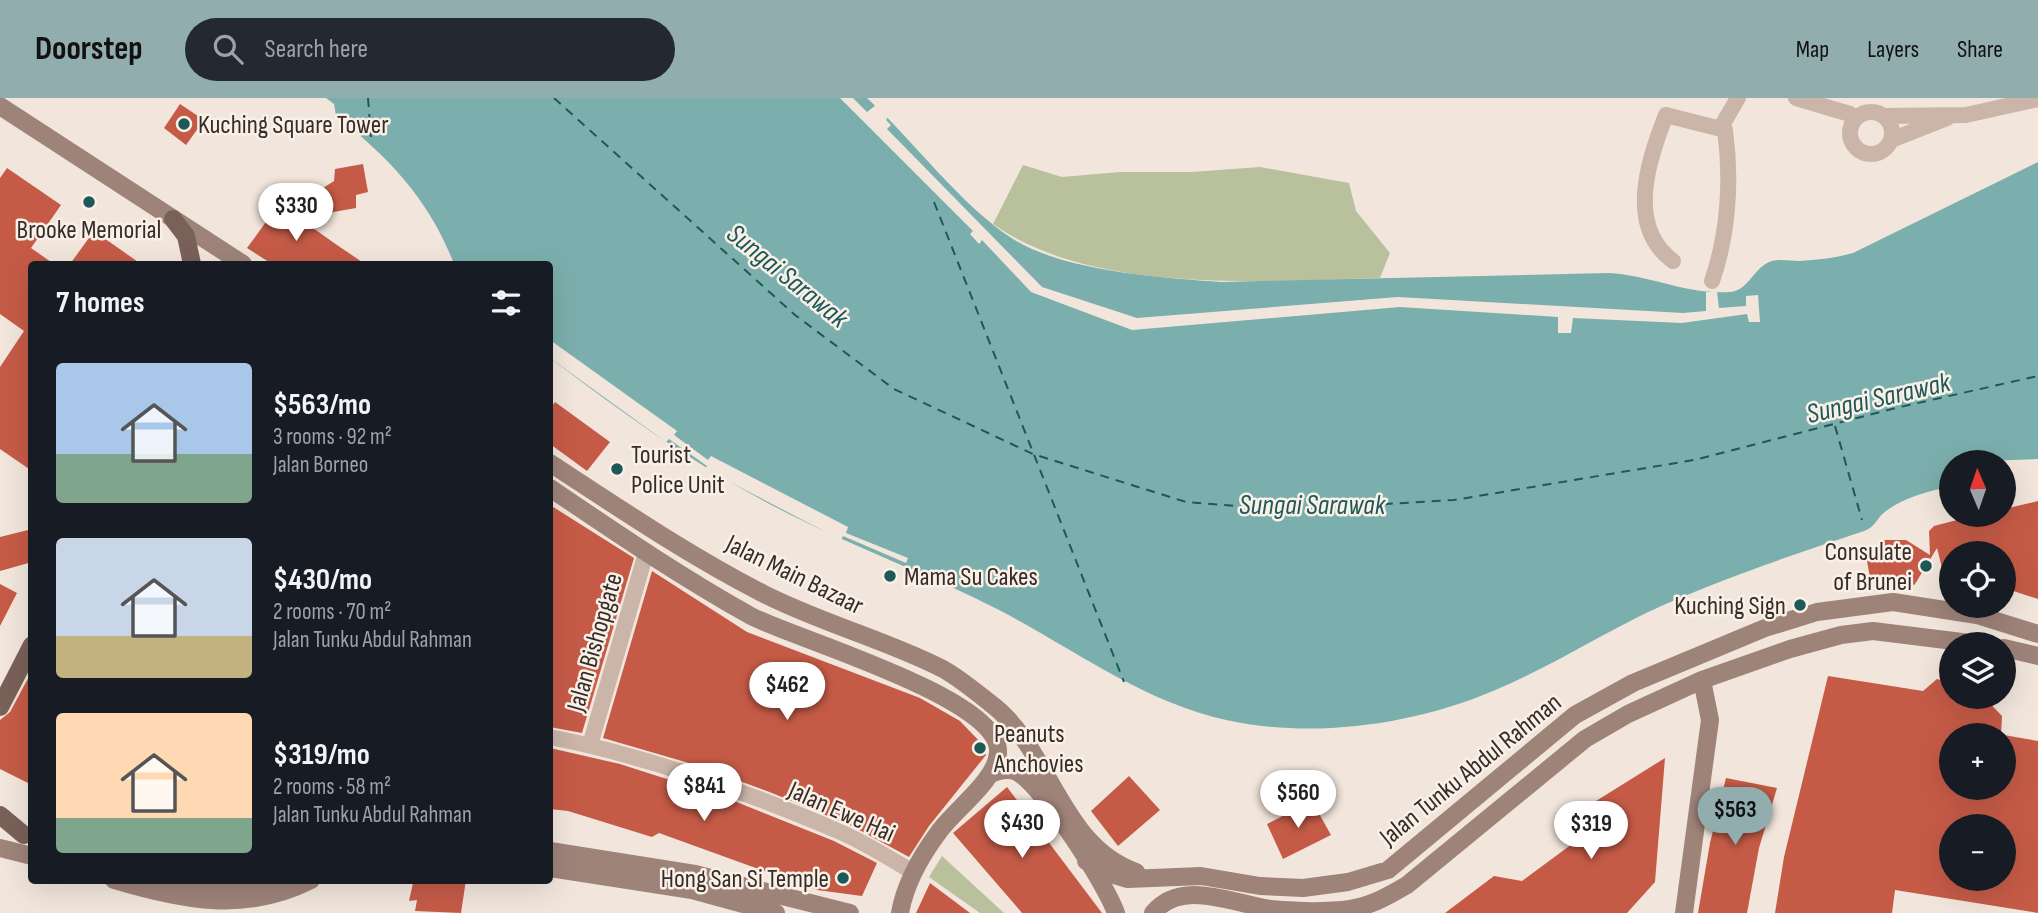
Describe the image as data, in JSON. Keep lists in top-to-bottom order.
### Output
{
  "streets": {
    "main road": ["Jalan Main Bazaar", "Jalan Tunku Abdul Rahman"],
    "street": ["Jalan Bishopgate", "Jalan Ewe Hai"]
  },
  "crossings": [
    ["Jalan Main Bazaar", "Jalan Bishopgate"],
    ["Jalan Main Bazaar", "Jalan Tunku Abdul Rahman"],
    ["Jalan Bishopgate", "Jalan Ewe Hai"]
  ],
  "water": ["Sungai Sarawak"],
  "places": [
    "Kuching Square Tower",
    "Brooke Memorial",
    "Tourist Police Unit",
    "Consulate of Brunei",
    "Mama Su Cakes",
    "Kuching Sign",
    "Peanuts Anchovies",
    "Hong San Si Temple"
  ],
  "north": "top",
  "page": {
    "header": "Doorstep",
    "search": "Search here",
    "nav": ["Map", "Layers", "Share"],
    "price": [
      "$330",
      "$462",
      "$841",
      "$560",
      "$563",
      "$430",
      "$319"
    ],
    "heading": "7 homes",
    "list": [
      {
        "name": "$563/mo",
        "note": "3 rooms · 92 m² · Jalan Borneo"
      },
      {
        "name": "$430/mo",
        "note": "2 rooms · 70 m² · Jalan Tunku Abdul Rahman"
      },
      {
        "name": "$319/mo",
        "note": "2 rooms · 58 m² · Jalan Tunku Abdul Rahman"
      }
    ],
    "map_buttons": ["+", "−"]
  }
}
